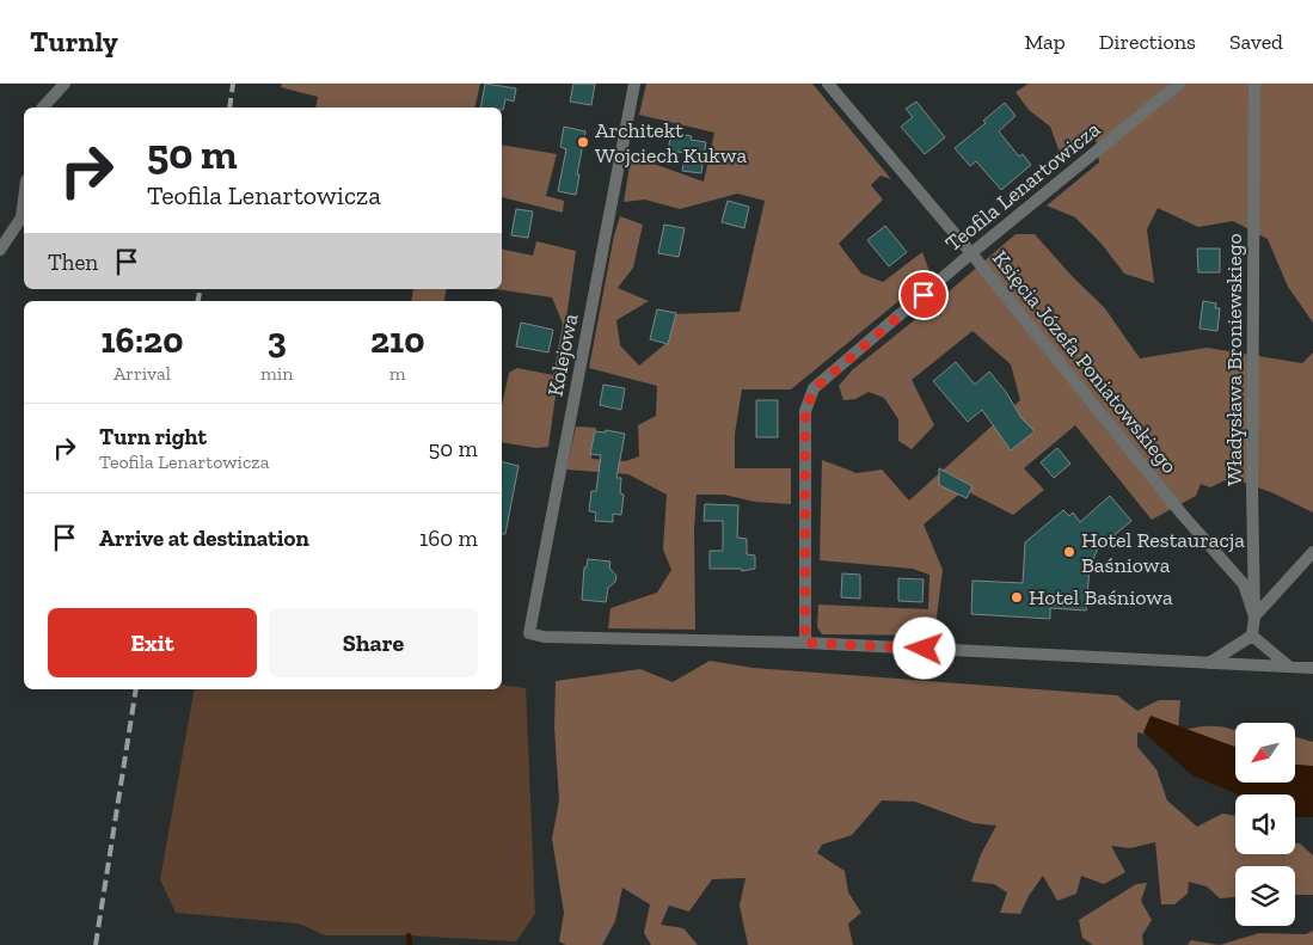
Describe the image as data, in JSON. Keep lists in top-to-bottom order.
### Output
{
  "streets": {
    "street": [
      "Teofila Lenartowicza",
      "Kolejowa",
      "Władysława Broniewskiego",
      "Księcia Józefa Poniatowskiego"
    ]
  },
  "crossings": [
    ["Teofila Lenartowicza", "Kolejowa"],
    ["Teofila Lenartowicza", "Księcia Józefa Poniatowskiego"],
    ["Władysława Broniewskiego", "Księcia Józefa Poniatowskiego"]
  ],
  "places": ["Architekt Wojciech Kukwa", "Hotel Restauracja Baśniowa", "Hotel Baśniowa"],
  "north": "bottom left",
  "page": {
    "header": "Turnly",
    "nav": ["Map", "Directions", "Saved"],
    "turn": ["50 m", "Teofila Lenartowicza"],
    "then": "Then",
    "eta": [
      "16:20",
      "Arrival",
      "3",
      "min",
      "210",
      "m"
    ],
    "list": [
      {
        "name": "Turn right",
        "note": "Teofila Lenartowicza",
        "value": "50 m"
      },
      {
        "name": "Arrive at destination",
        "value": "160 m"
      }
    ],
    "buttons": ["Exit", "Share"]
  }
}
